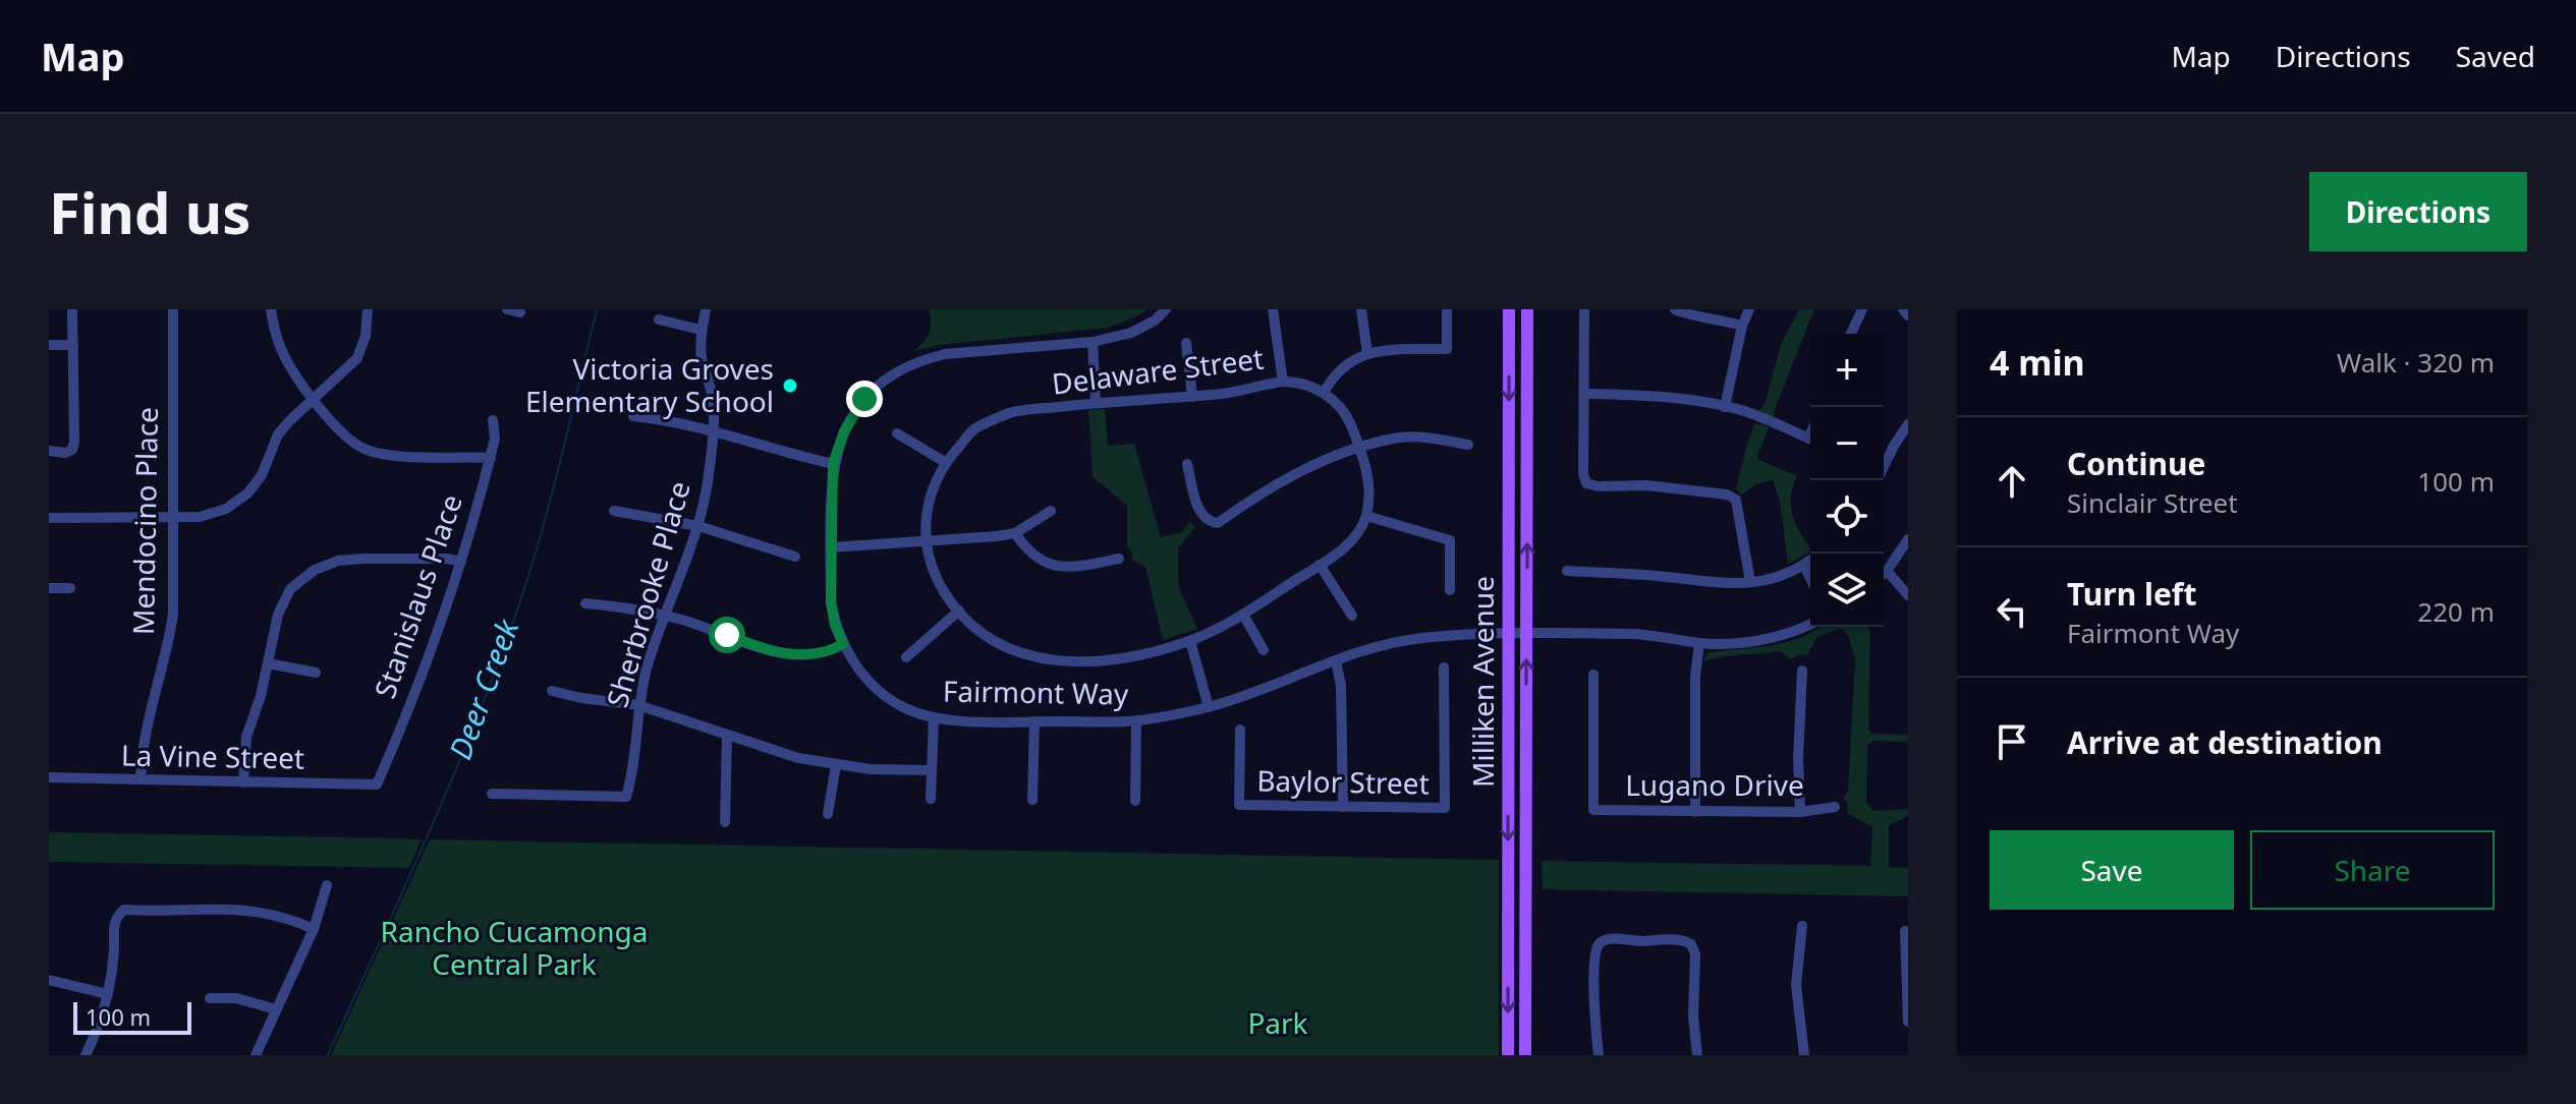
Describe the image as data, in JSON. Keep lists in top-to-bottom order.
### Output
{
  "streets": {
    "main road": ["Milliken Avenue"],
    "street": [
      "Delaware Street",
      "Mendocino Place",
      "Sherbrooke Place",
      "Stanislaus Place",
      "Fairmont Way",
      "La Vine Street",
      "Baylor Street",
      "Lugano Drive"
    ]
  },
  "crossings": [
    ["Mendocino Place", "La Vine Street"],
    ["Stanislaus Place", "La Vine Street"],
    ["Milliken Avenue", "Fairmont Way"]
  ],
  "water": ["Deer Creek"],
  "parks": ["Rancho Cucamonga Central Park", "Park"],
  "places": ["Victoria Groves Elementary School"],
  "scale_bar": "100 m",
  "page": {
    "header": "Map",
    "nav": ["Map", "Directions", "Saved"],
    "buttons": [
      "Directions",
      ["Save", "Share"]
    ],
    "title": "Find us",
    "heading": ["4 min", "Walk · 320 m"],
    "map_buttons": ["+", "−"],
    "list": [
      ["Continue", "Sinclair Street", "100 m"],
      ["Turn left", "Fairmont Way", "220 m"],
      "Arrive at destination"
    ],
    "scale": "100 m"
  }
}
